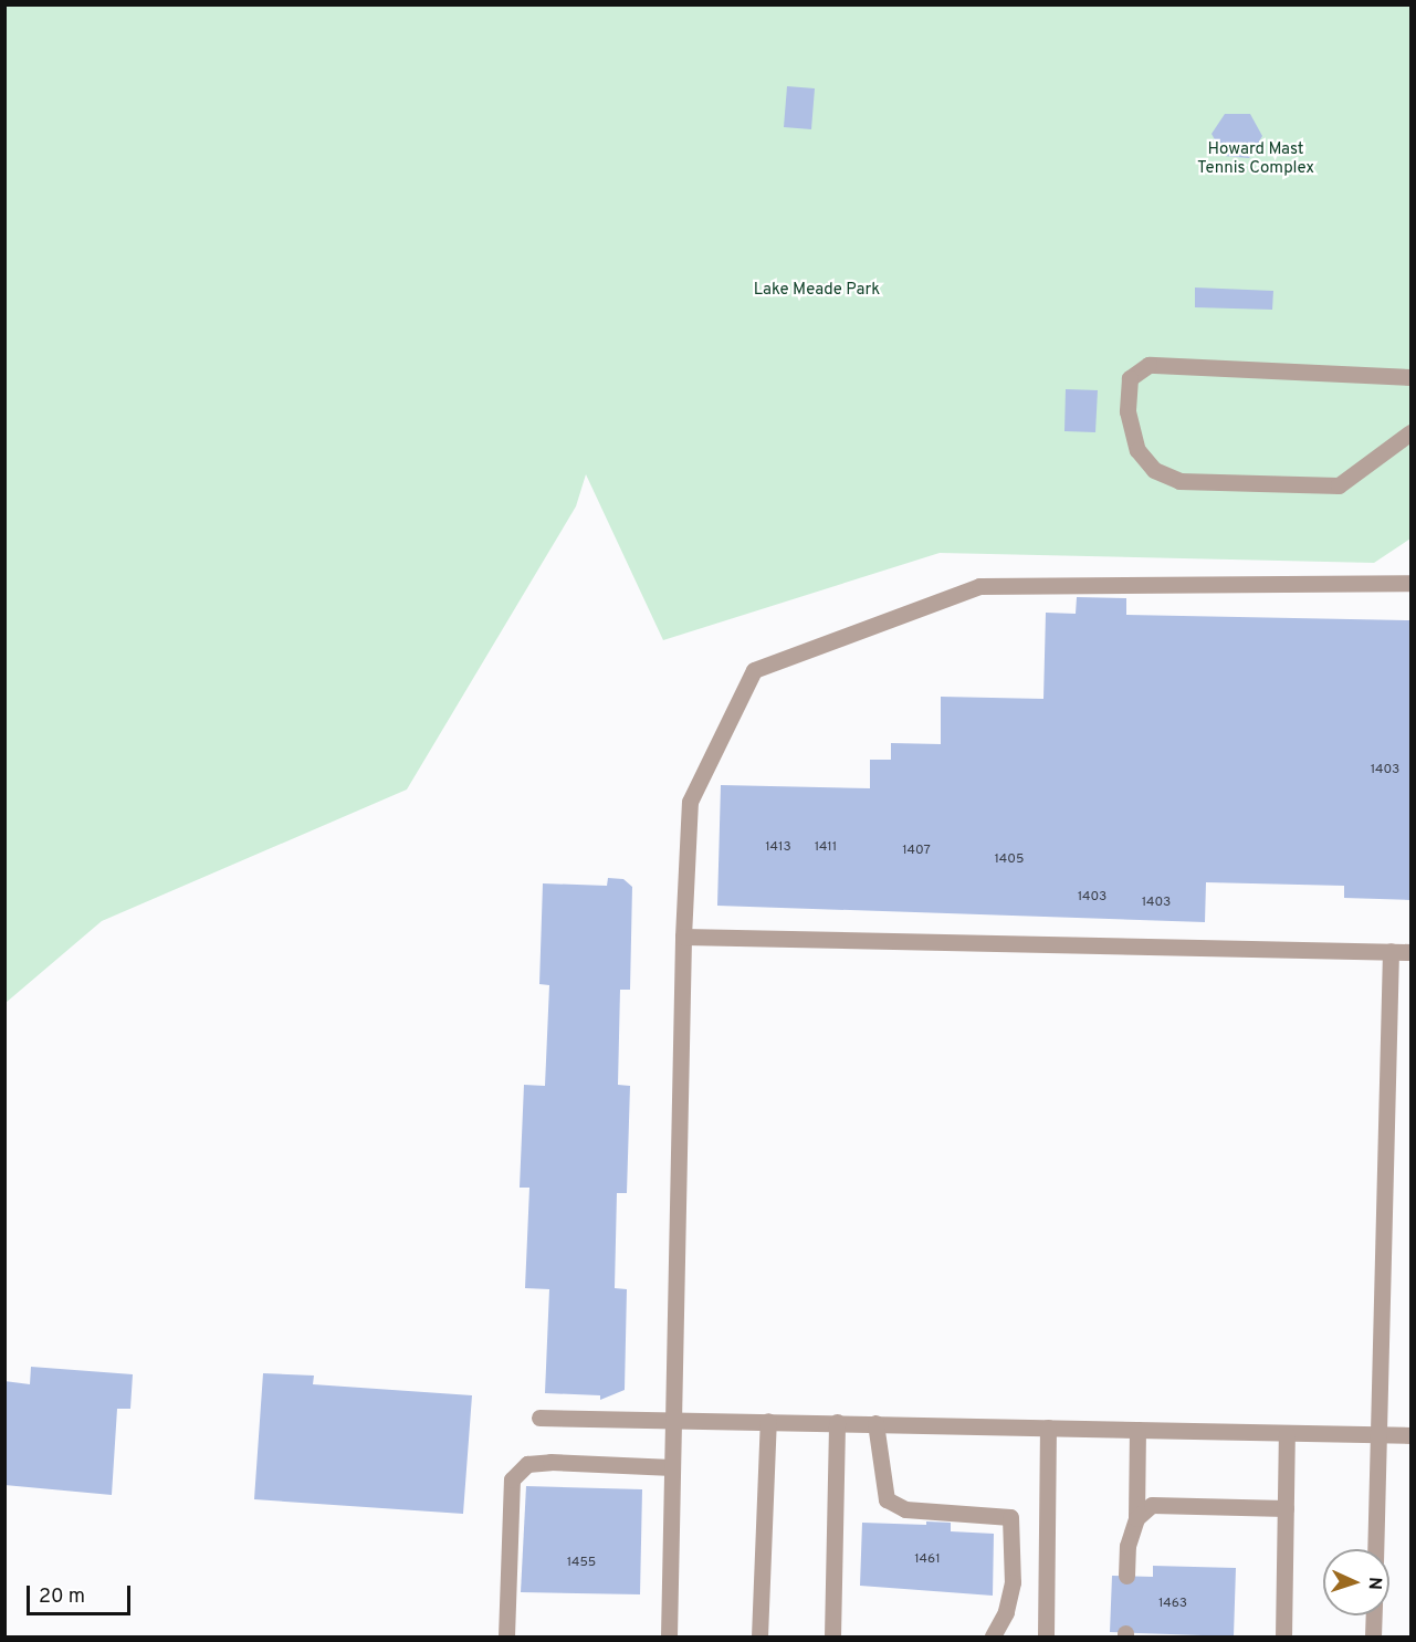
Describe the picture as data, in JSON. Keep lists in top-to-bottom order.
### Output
{
  "parks": ["Howard Mast Tennis Complex", "Lake Meade Park"],
  "house_numbers": [
    "1403",
    "1413",
    "1411",
    "1407",
    "1405",
    "1403",
    "1403",
    "1461",
    "1455",
    "1463"
  ],
  "scale_bar": "20 m",
  "north": "right"
}
